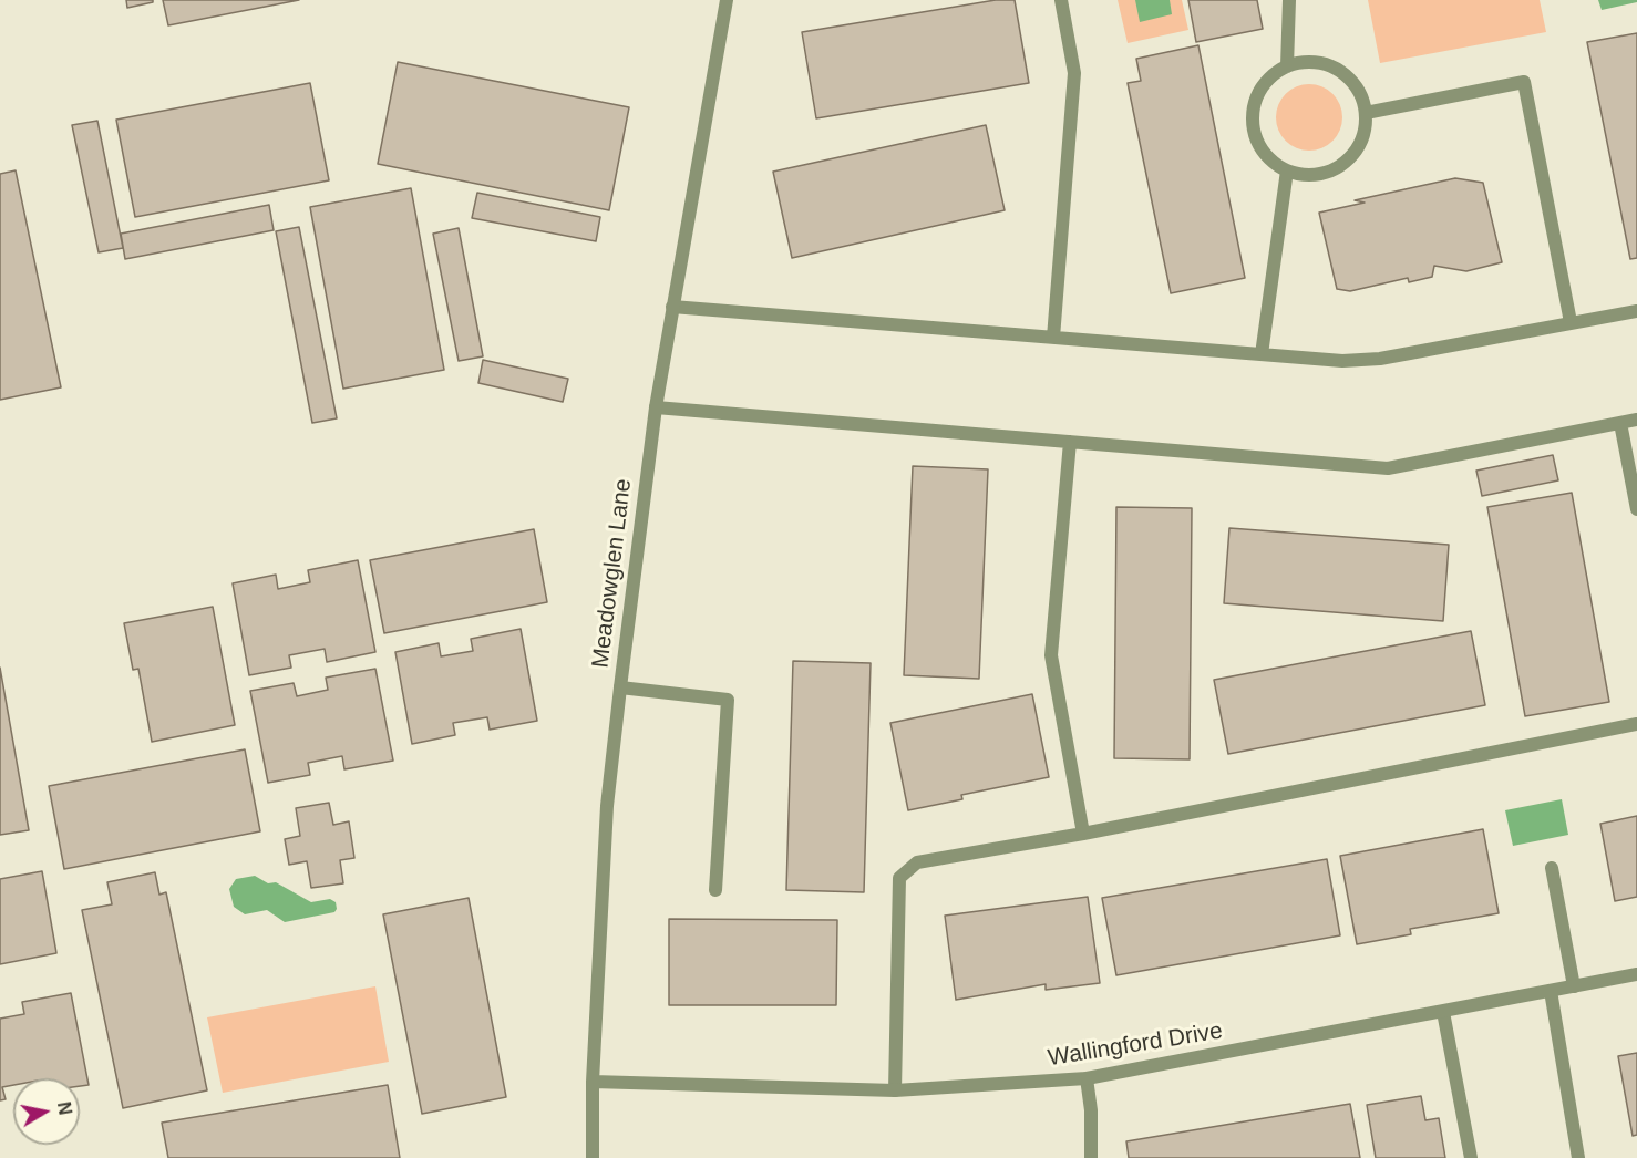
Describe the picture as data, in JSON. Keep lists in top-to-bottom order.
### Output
{
  "streets": {
    "street": ["Meadowglen Lane", "Wallingford Drive"]
  },
  "crossings": [
    ["Meadowglen Lane", "Wallingford Drive"]
  ],
  "north": "right"
}
